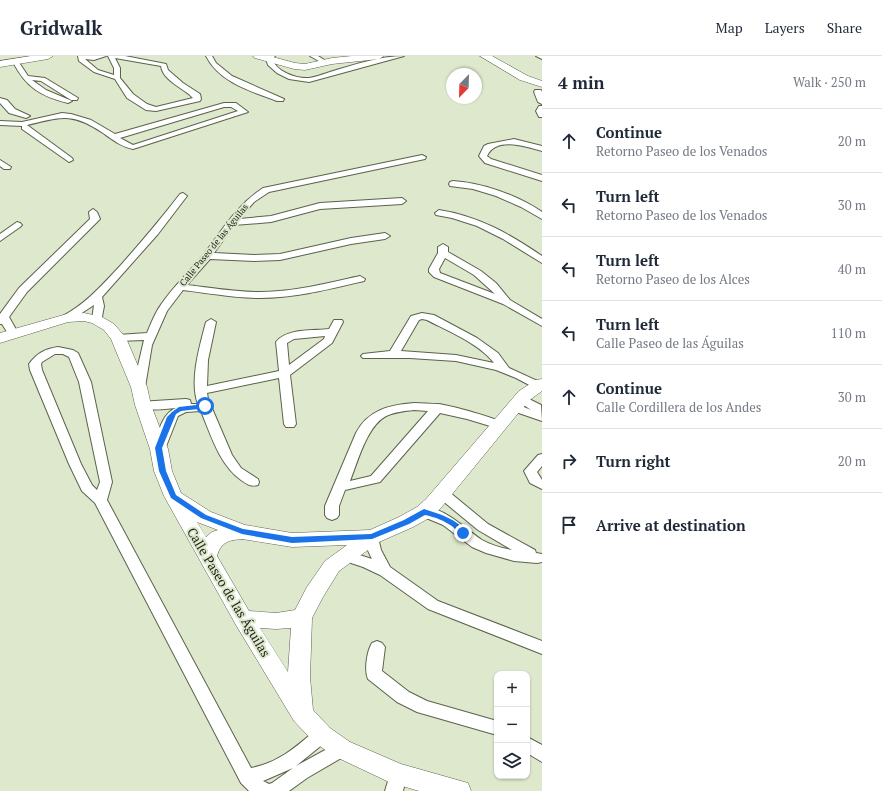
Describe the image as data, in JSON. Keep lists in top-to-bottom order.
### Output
{
  "streets": {
    "street": ["Calle Paseo de las Águilas"]
  },
  "north": "bottom left",
  "page": {
    "header": "Gridwalk",
    "nav": ["Map", "Layers", "Share"],
    "heading": ["4 min", "Walk · 250 m"],
    "list": [
      ["Continue", "Retorno Paseo de los Venados", "20 m"],
      ["Turn left", "Retorno Paseo de los Venados", "30 m"],
      ["Turn left", "Retorno Paseo de los Alces", "40 m"],
      ["Turn left", "Calle Paseo de las Águilas", "110 m"],
      ["Continue", "Calle Cordillera de los Andes", "30 m"],
      ["Turn right", "20 m"],
      "Arrive at destination"
    ],
    "map_buttons": ["+", "−"]
  }
}
